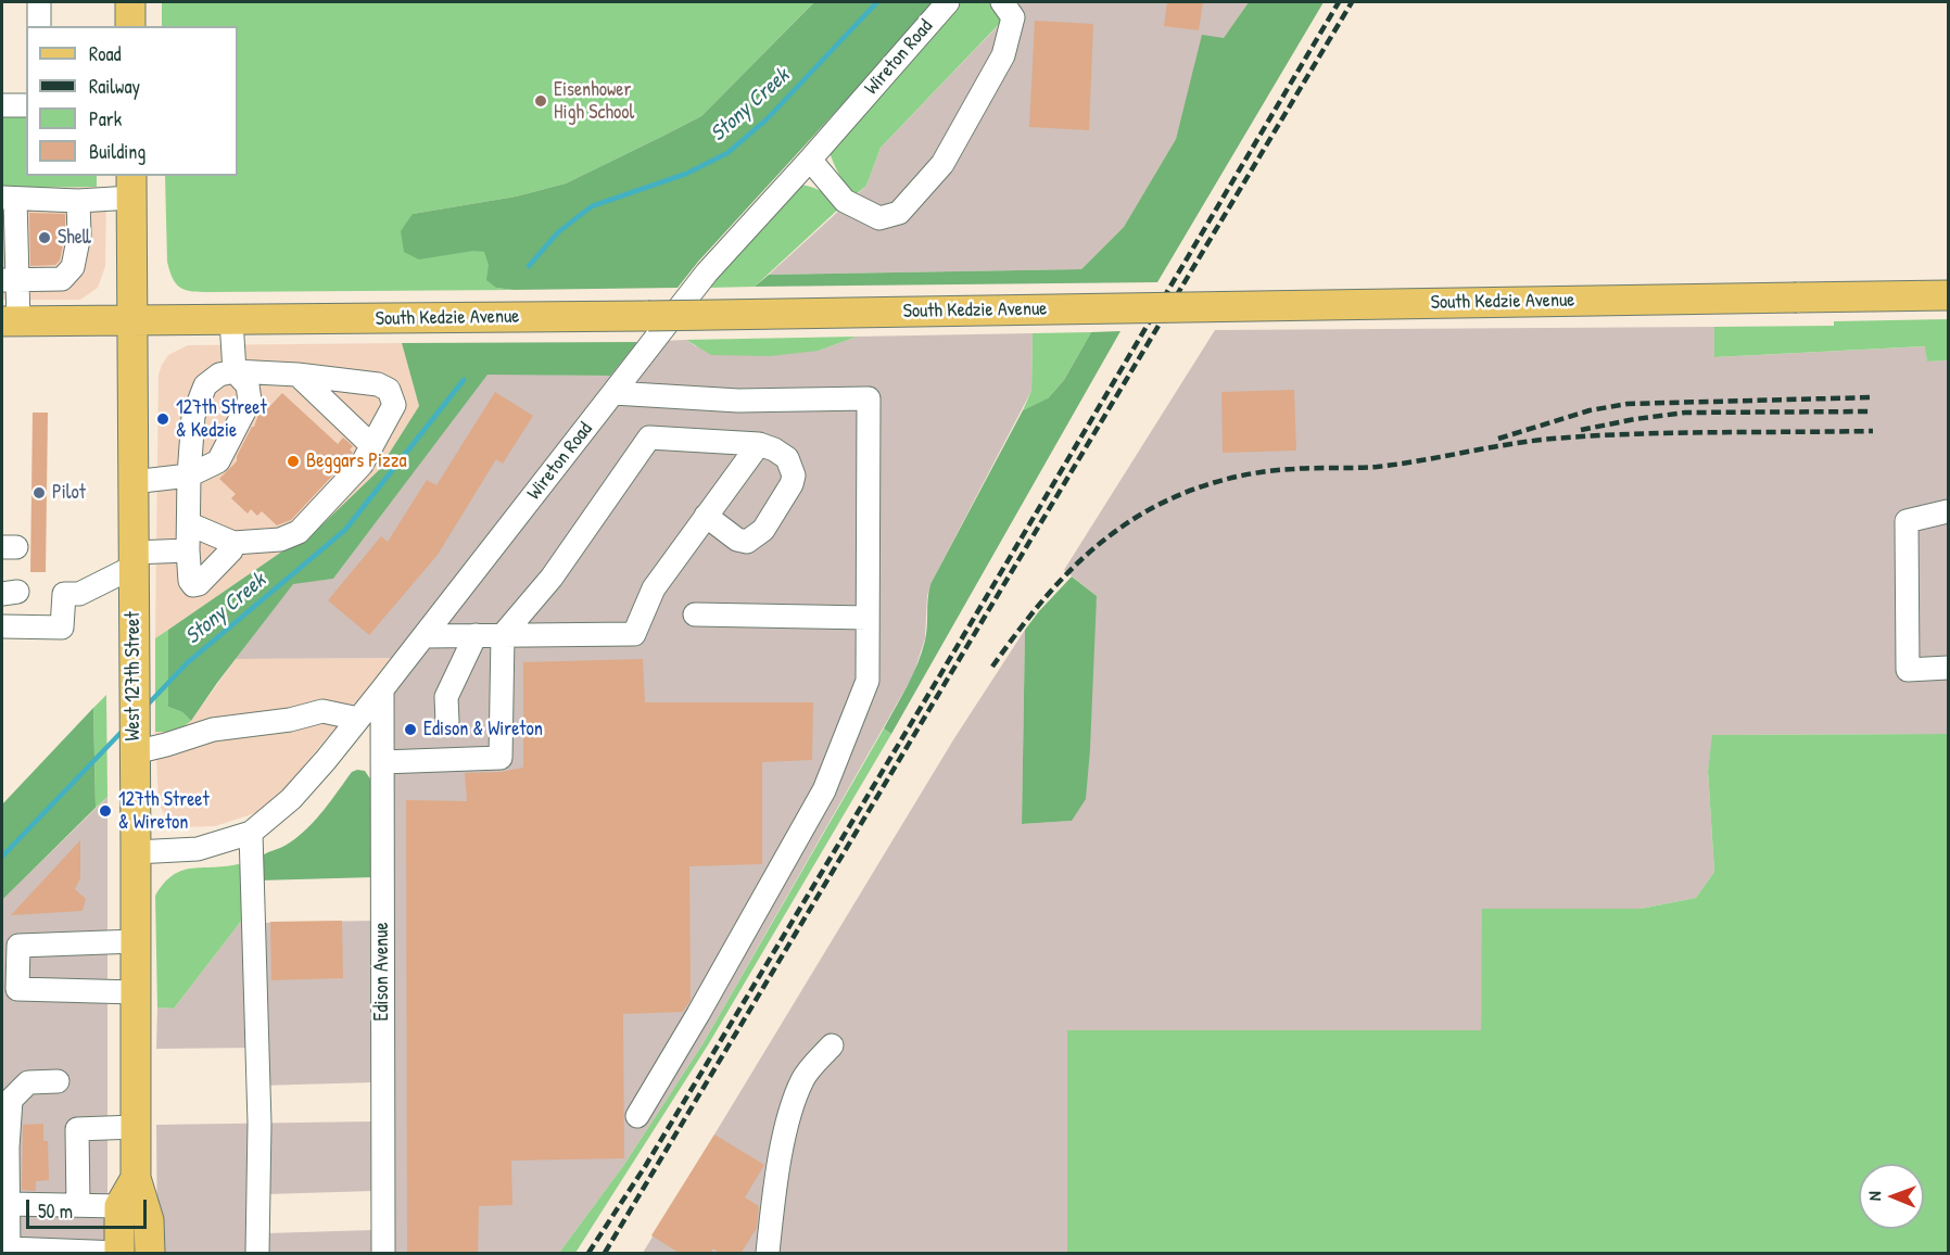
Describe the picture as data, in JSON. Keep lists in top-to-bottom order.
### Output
{
  "streets": {
    "main road": ["South Kedzie Avenue", "West 127th Street"],
    "street": ["Wireton Road", "Edison Avenue"]
  },
  "crossings": [
    ["Wireton Road", "West 127th Street"],
    ["Wireton Road", "Edison Avenue"],
    ["South Kedzie Avenue", "West 127th Street"]
  ],
  "water": ["Stony Creek"],
  "places": [
    "Eisenhower High School",
    "Shell",
    "127th Street & Kedzie",
    "Beggars Pizza",
    "Pilot",
    "Edison & Wireton",
    "127th Street & Wireton"
  ],
  "legend": [
    "Road",
    "Railway",
    "Park",
    "Building"
  ],
  "scale_bar": "50 m",
  "north": "left"
}
